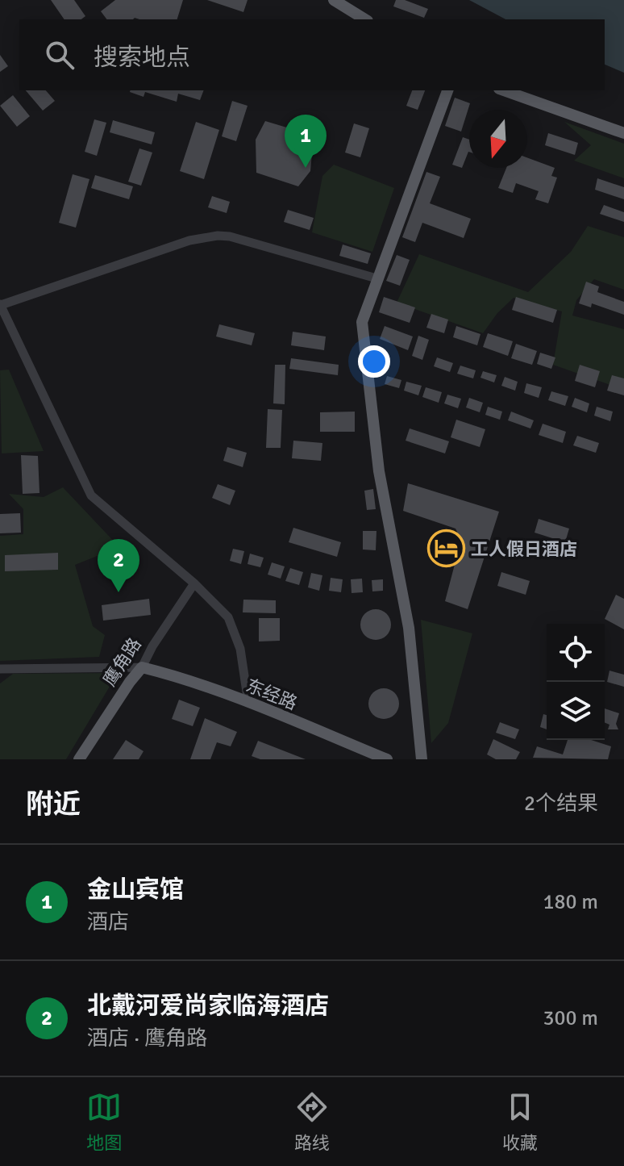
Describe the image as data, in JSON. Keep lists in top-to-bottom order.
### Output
{
  "streets": {
    "main road": ["鹰角路", "东经路"]
  },
  "crossings": [
    ["鹰角路", "东经路"]
  ],
  "places": {
    "hotel": ["工人假日酒店"]
  },
  "north": "bottom",
  "page": {
    "search": "搜索地点",
    "pins": ["1", "2"],
    "heading": ["附近", "2个结果"],
    "list": [
      {
        "mark": "1",
        "name": "金山宾馆",
        "note": "酒店",
        "value": "180 m"
      },
      {
        "mark": "2",
        "name": "北戴河爱尚家临海酒店",
        "note": "酒店 · 鹰角路",
        "value": "300 m"
      }
    ],
    "nav": ["地图", "路线", "收藏"]
  }
}
